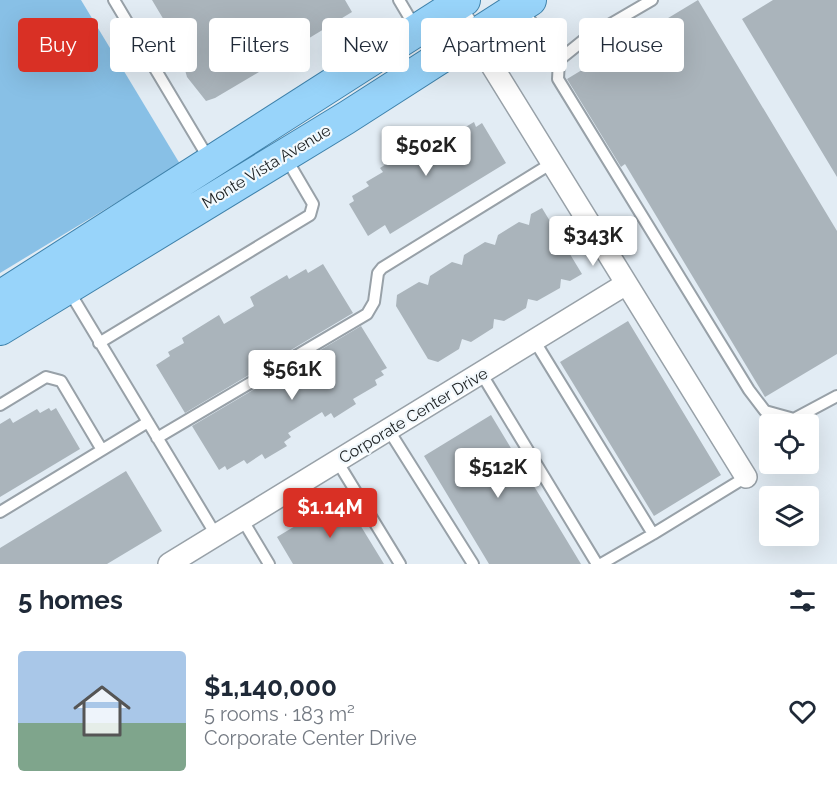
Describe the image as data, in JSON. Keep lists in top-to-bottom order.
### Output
{
  "streets": {
    "main road": ["Monte Vista Avenue"],
    "street": ["Corporate Center Drive"]
  },
  "page": {
    "chip": [
      "Buy",
      "Rent",
      "Filters",
      "New",
      "Apartment",
      "House"
    ],
    "price": [
      "$502K",
      "$343K",
      "$561K",
      "$512K",
      "$1.14M"
    ],
    "heading": "5 homes",
    "list": [
      {
        "name": "$1,140,000",
        "note": "5 rooms · 183 m² · Corporate Center Drive"
      }
    ]
  }
}
